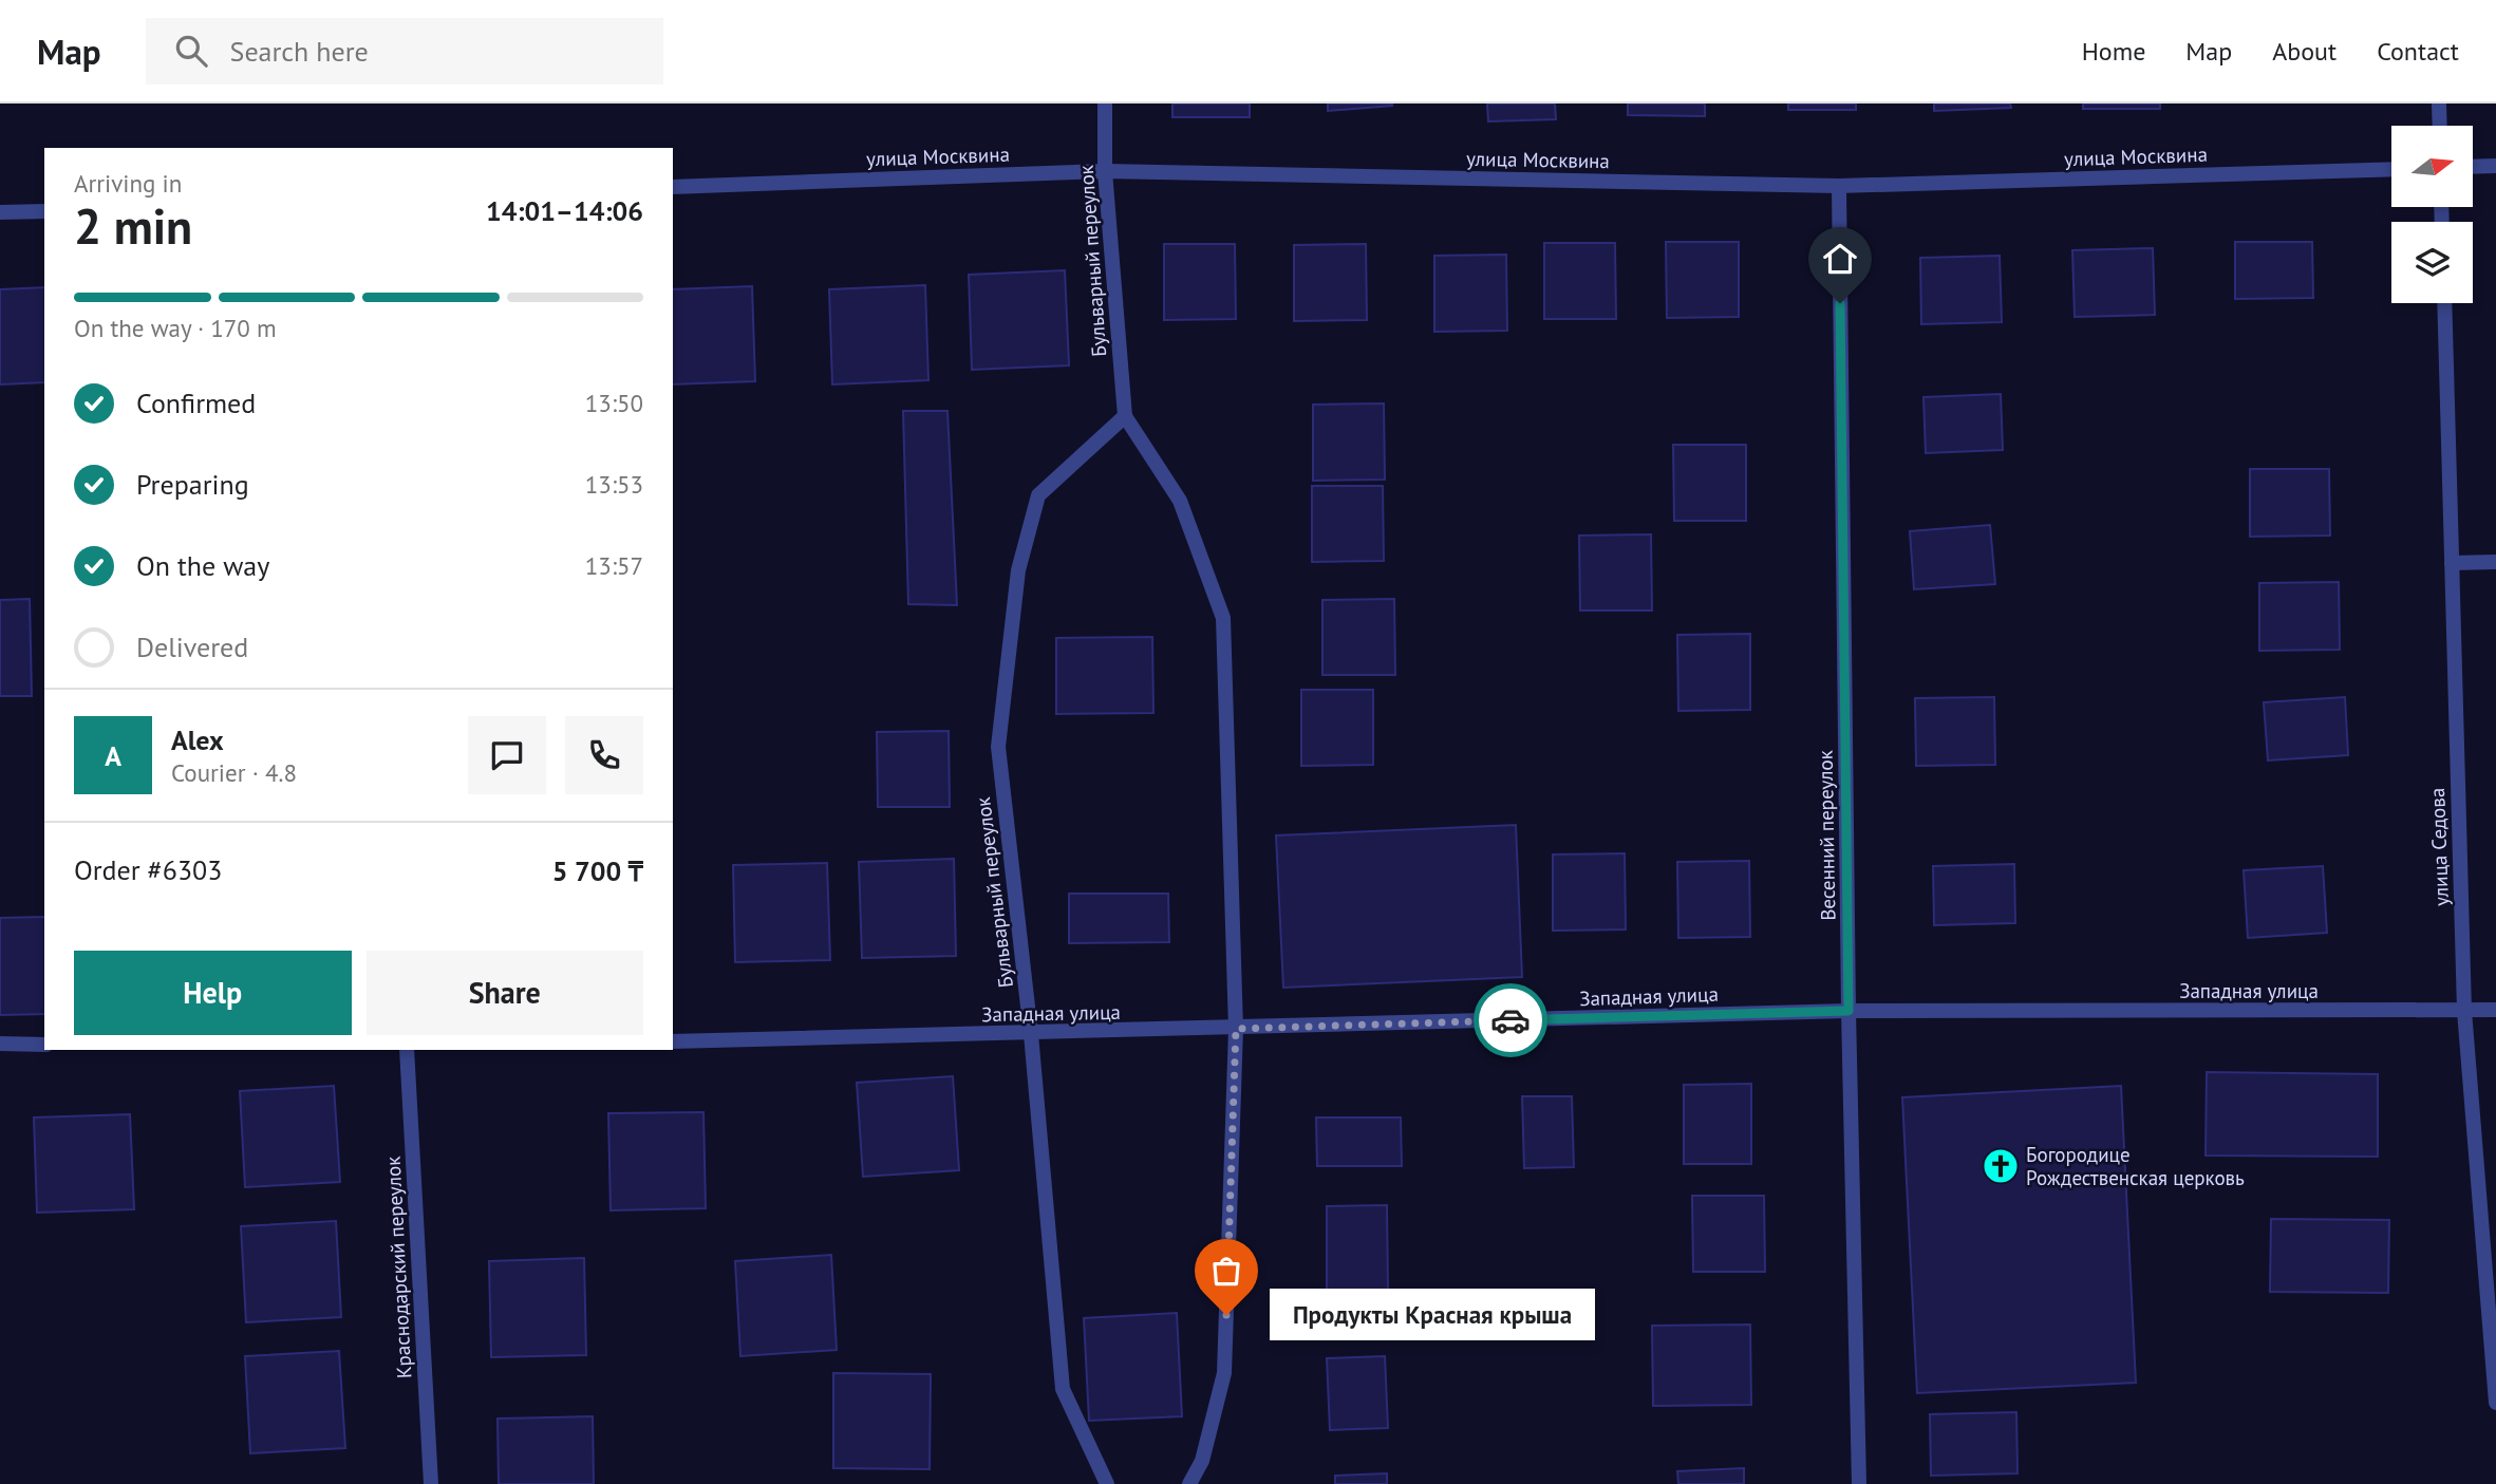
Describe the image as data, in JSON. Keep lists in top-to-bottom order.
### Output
{
  "streets": {
    "street": [
      "улица Москвина",
      "Бульварный переулок",
      "Весенний переулок",
      "улица Седова",
      "Западная улица",
      "Краснодарский переулок"
    ]
  },
  "crossings": [
    ["улица Москвина", "Бульварный переулок"],
    ["улица Москвина", "Весенний переулок"],
    ["Бульварный переулок", "Западная улица"],
    ["Весенний переулок", "Западная улица"],
    ["улица Седова", "Западная улица"]
  ],
  "places": {
    "church": ["Богородице Рождественская церковь"],
    "other": ["Продукты Красная крыша"]
  },
  "north": "right",
  "page": {
    "header": "Map",
    "search": "Search here",
    "nav": [
      "Home",
      "Map",
      "About",
      "Contact"
    ],
    "heading": ["2 min", "Arriving in", "14:01–14:06"],
    "panel": [
      "Alex",
      "Courier · 4.8",
      "Order #6303",
      "5 700 ₸"
    ],
    "bar": "On the way · 170 m",
    "list": [
      ["Confirmed", "13:50"],
      ["Preparing", "13:53"],
      ["On the way", "13:57"],
      "Delivered"
    ],
    "round": "A",
    "buttons": ["Help", "Share"],
    "bubble": "Продукты Красная крыша"
  }
}
